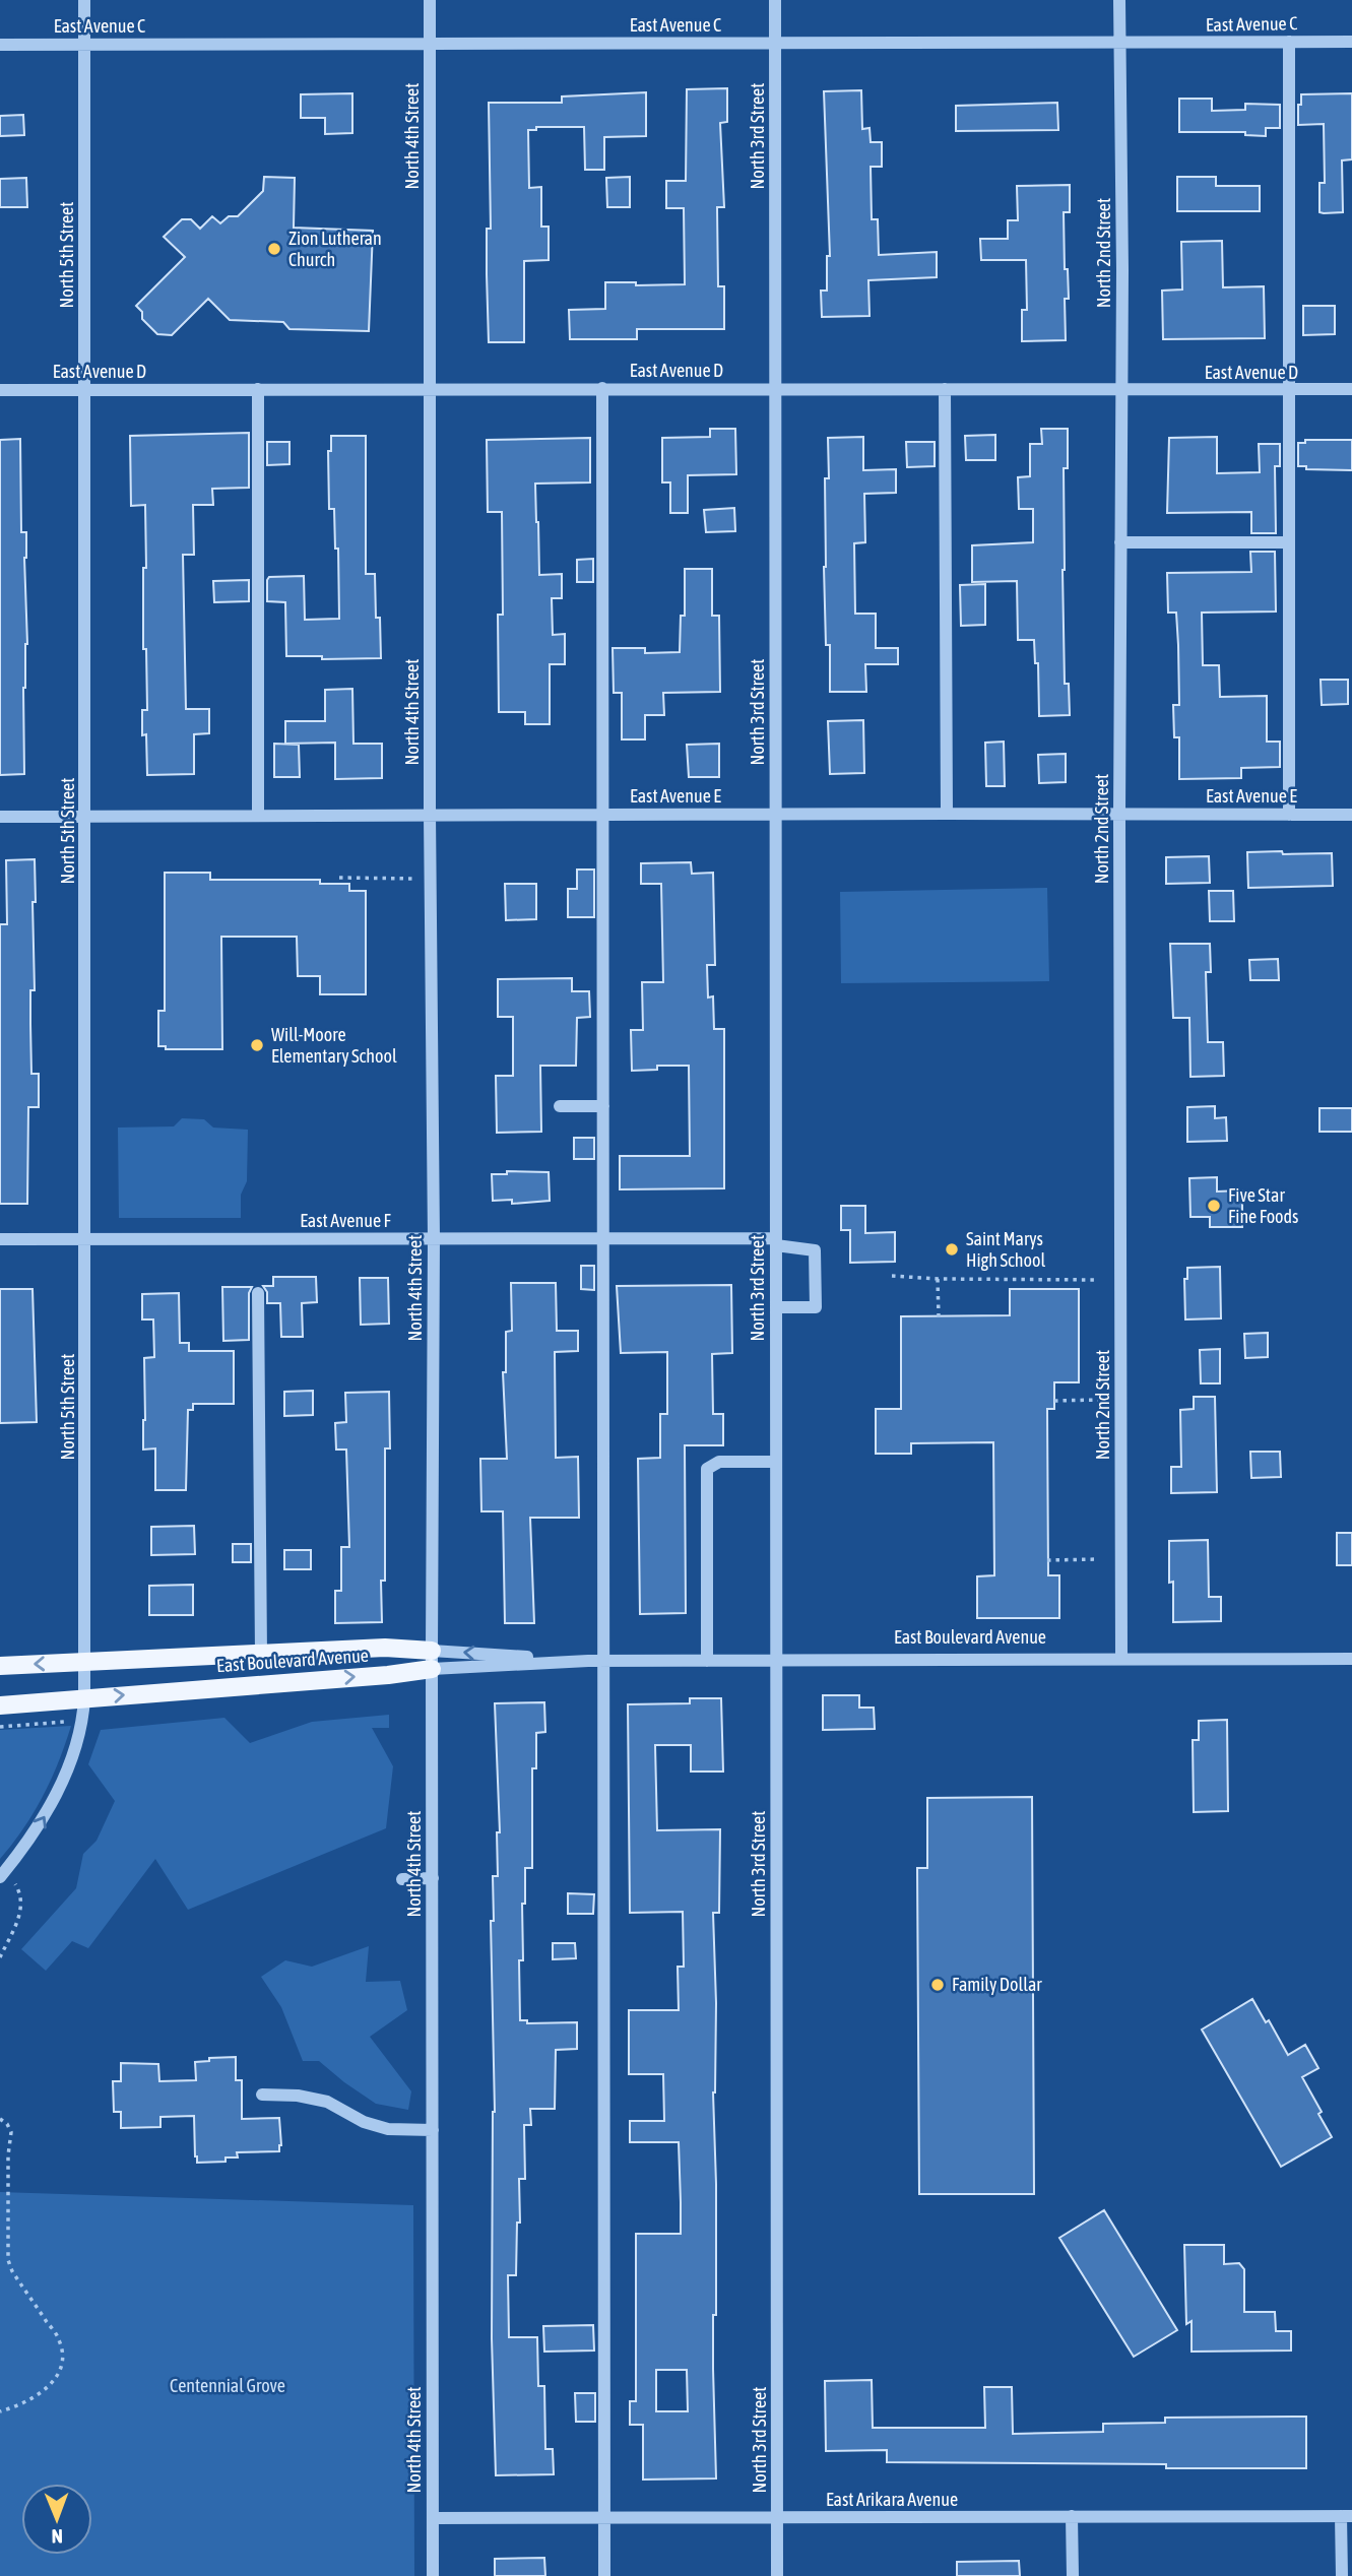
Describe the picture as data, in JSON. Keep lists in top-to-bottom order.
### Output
{
  "streets": {
    "main road": ["East Boulevard Avenue"],
    "street": [
      "East Avenue C",
      "North 4th Street",
      "North 3rd Street",
      "North 2nd Street",
      "North 5th Street",
      "East Avenue D",
      "East Avenue E",
      "East Avenue F",
      "East Arikara Avenue"
    ]
  },
  "crossings": [
    ["East Avenue C", "North 4th Street"],
    ["East Avenue C", "North 3rd Street"],
    ["East Avenue C", "North 2nd Street"],
    ["East Avenue C", "North 5th Street"],
    ["North 4th Street", "East Avenue D"],
    ["North 4th Street", "East Avenue E"],
    ["North 4th Street", "East Avenue F"],
    ["North 4th Street", "East Boulevard Avenue"],
    ["North 4th Street", "East Arikara Avenue"],
    ["North 3rd Street", "East Avenue D"],
    ["North 3rd Street", "East Avenue E"],
    ["North 3rd Street", "East Avenue F"],
    ["North 3rd Street", "East Boulevard Avenue"],
    ["North 3rd Street", "East Arikara Avenue"],
    ["North 2nd Street", "East Avenue D"],
    ["North 2nd Street", "East Avenue E"],
    ["North 2nd Street", "East Boulevard Avenue"],
    ["North 5th Street", "East Avenue D"],
    ["North 5th Street", "East Avenue E"],
    ["North 5th Street", "East Avenue F"],
    ["North 5th Street", "East Boulevard Avenue"]
  ],
  "parks": ["Centennial Grove"],
  "places": [
    "Zion Lutheran Church",
    "Will-Moore Elementary School",
    "Five Star Fine Foods",
    "Saint Marys High School",
    "Family Dollar"
  ],
  "north": "bottom"
}
